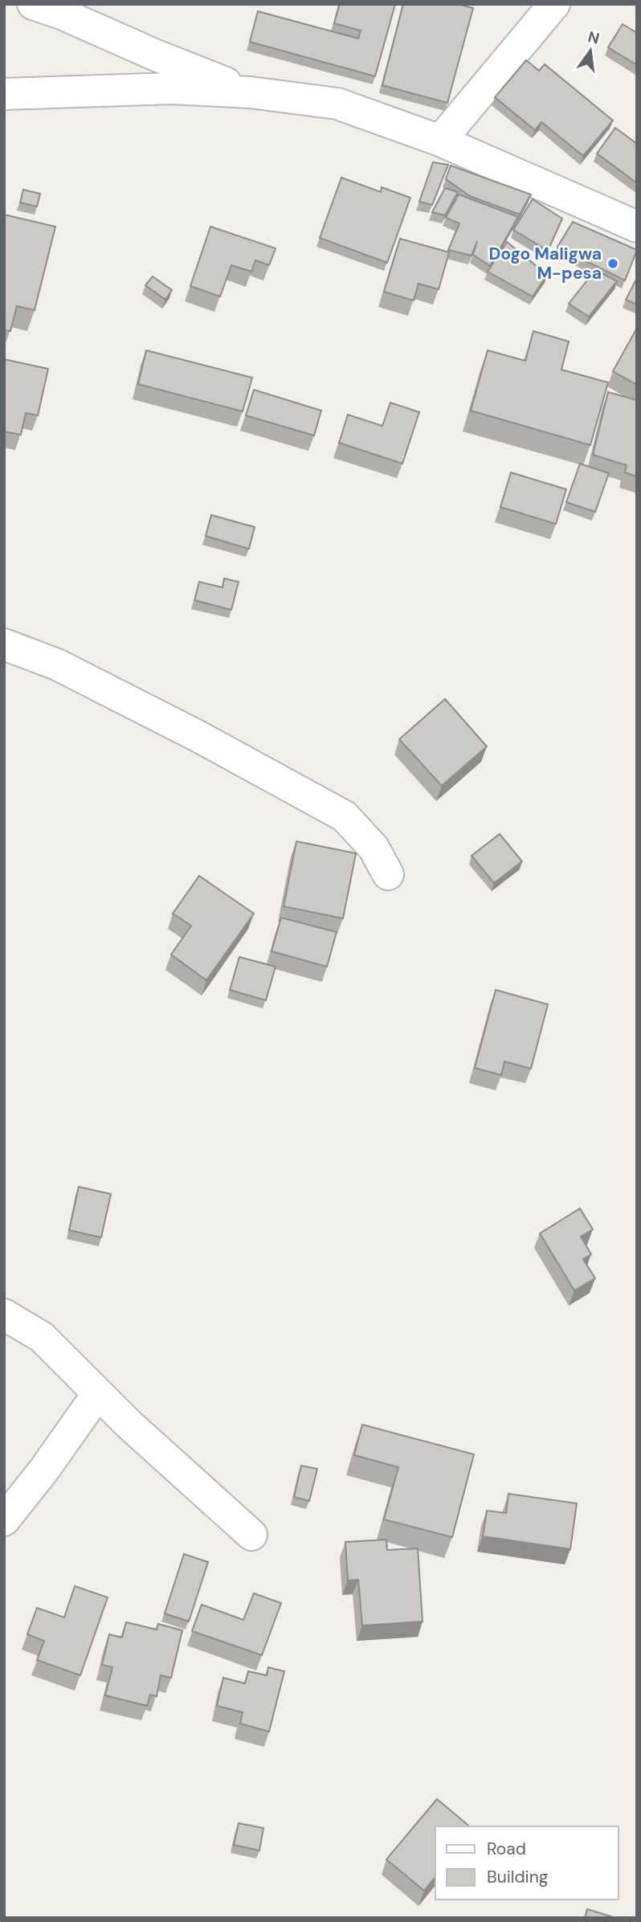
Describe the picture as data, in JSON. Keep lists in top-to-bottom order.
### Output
{
  "places": ["Dogo Maligwa M-pesa"],
  "legend": ["Road", "Building"],
  "north": "top"
}
